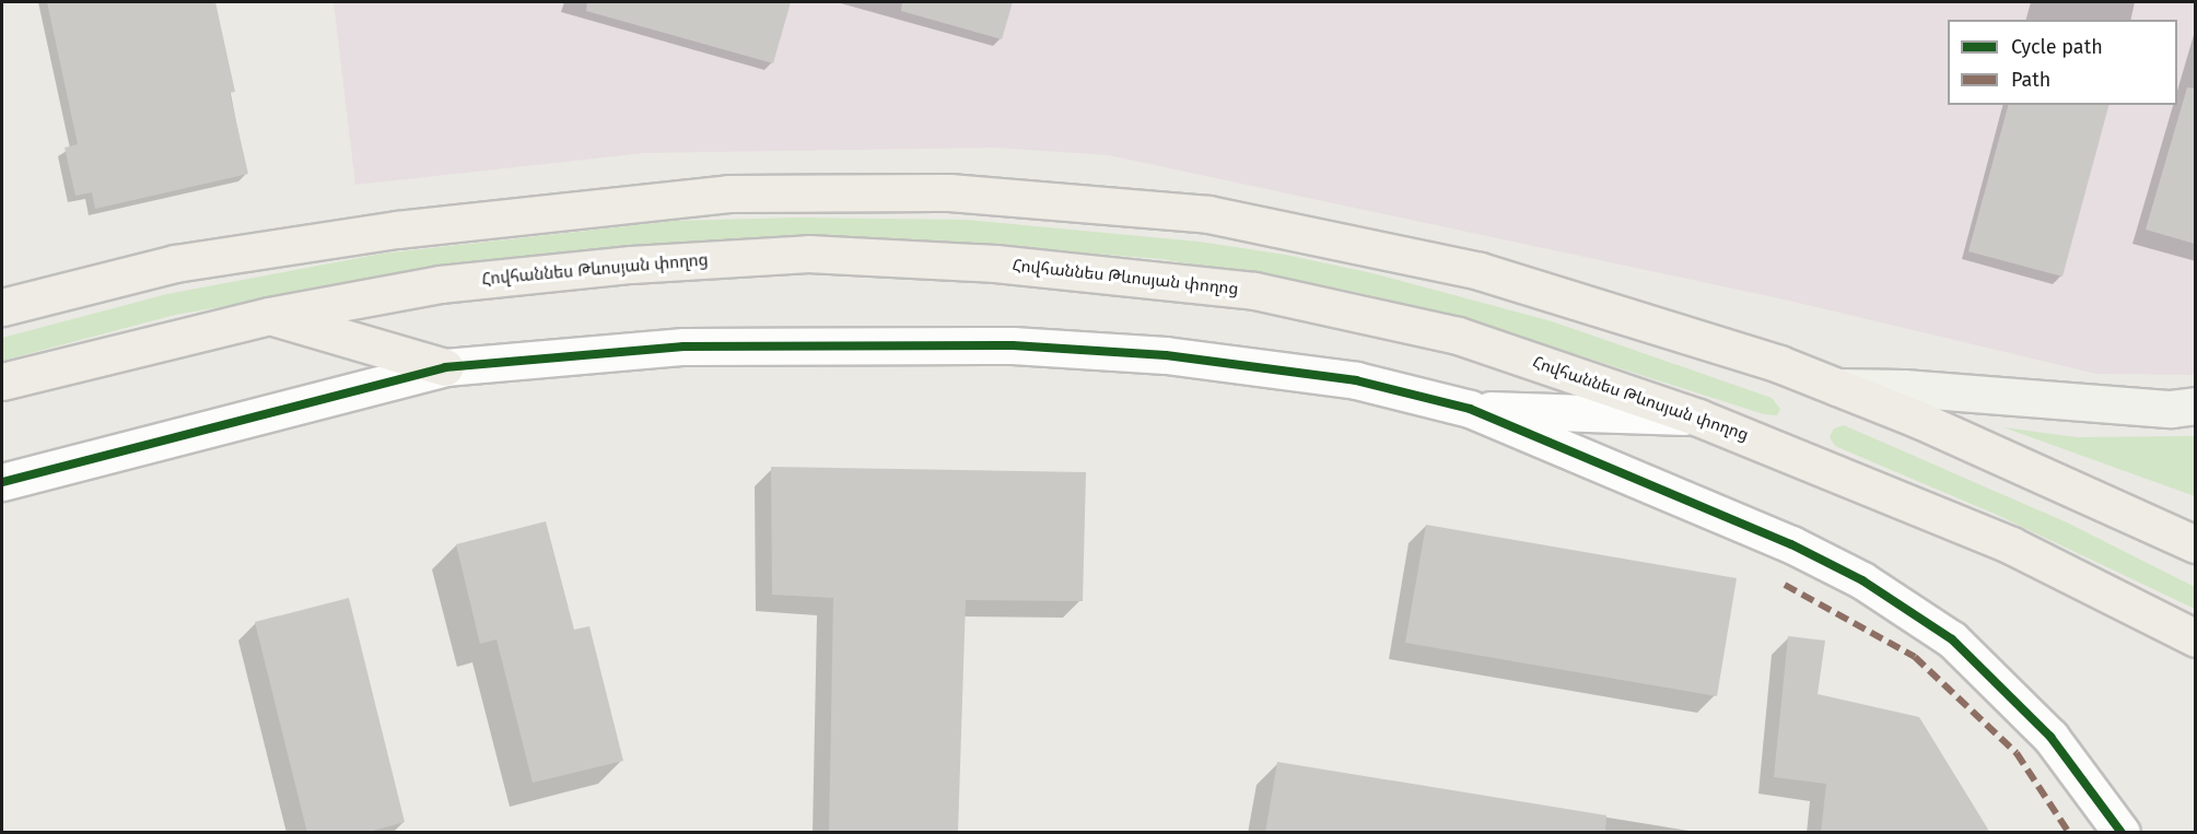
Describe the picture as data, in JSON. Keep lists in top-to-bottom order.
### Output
{
  "streets": {
    "main road": ["Հովհաննես Թևոսյան փողոց"]
  },
  "legend": ["Cycle path", "Path"]
}
